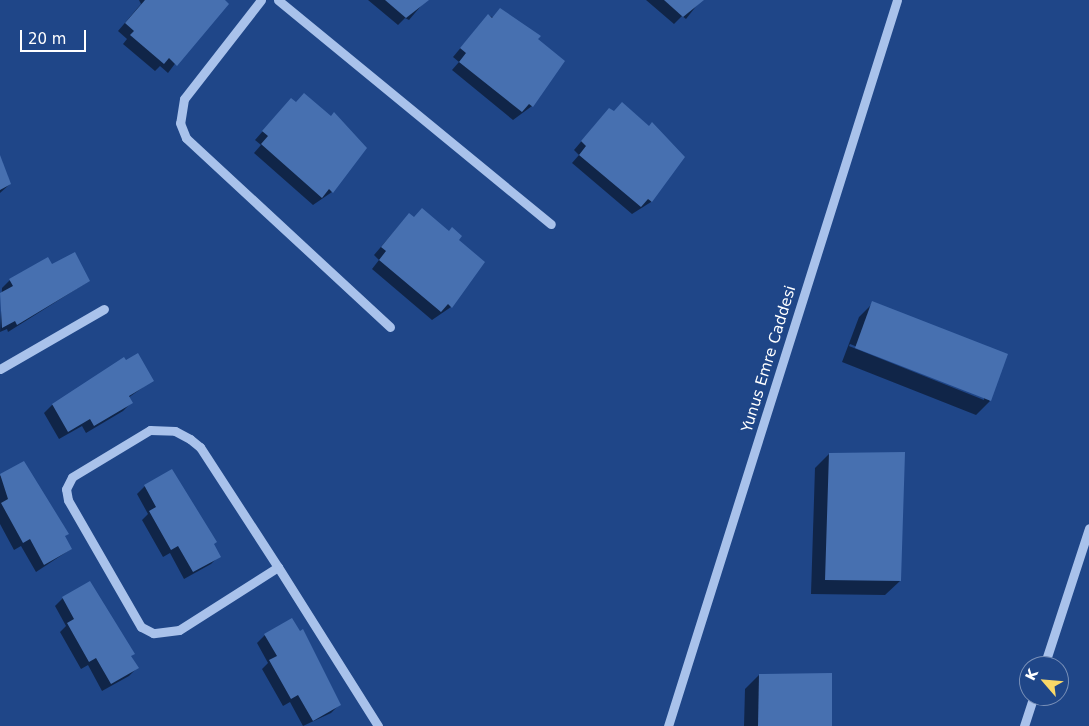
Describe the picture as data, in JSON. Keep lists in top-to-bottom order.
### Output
{
  "streets": {
    "street": ["Yunus Emre Caddesi"]
  },
  "scale_bar": "20 m",
  "north": "top left"
}
